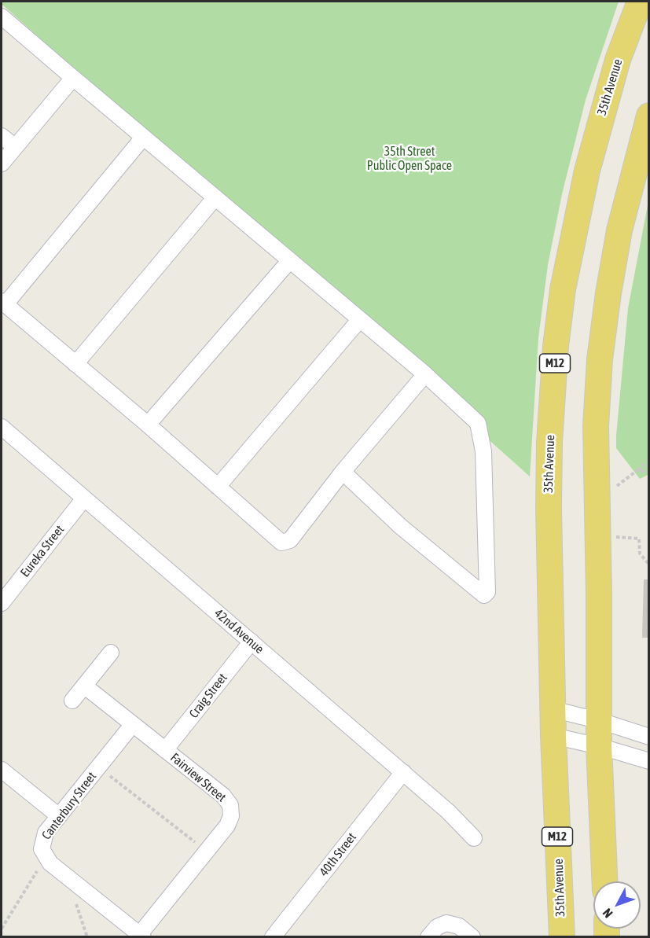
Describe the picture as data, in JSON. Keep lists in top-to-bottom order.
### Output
{
  "streets": {
    "main road": ["35th Avenue", "M12"],
    "street": [
      "Eureka Street",
      "42nd Avenue",
      "Craig Street",
      "Fairview Street",
      "Canterbury Street",
      "40th Street"
    ]
  },
  "crossings": [
    ["Eureka Street", "42nd Avenue"],
    ["42nd Avenue", "Craig Street"],
    ["42nd Avenue", "40th Street"],
    ["Craig Street", "Fairview Street"],
    ["Fairview Street", "Canterbury Street"]
  ],
  "parks": ["35th Street Public Open Space"],
  "north": "bottom left"
}
